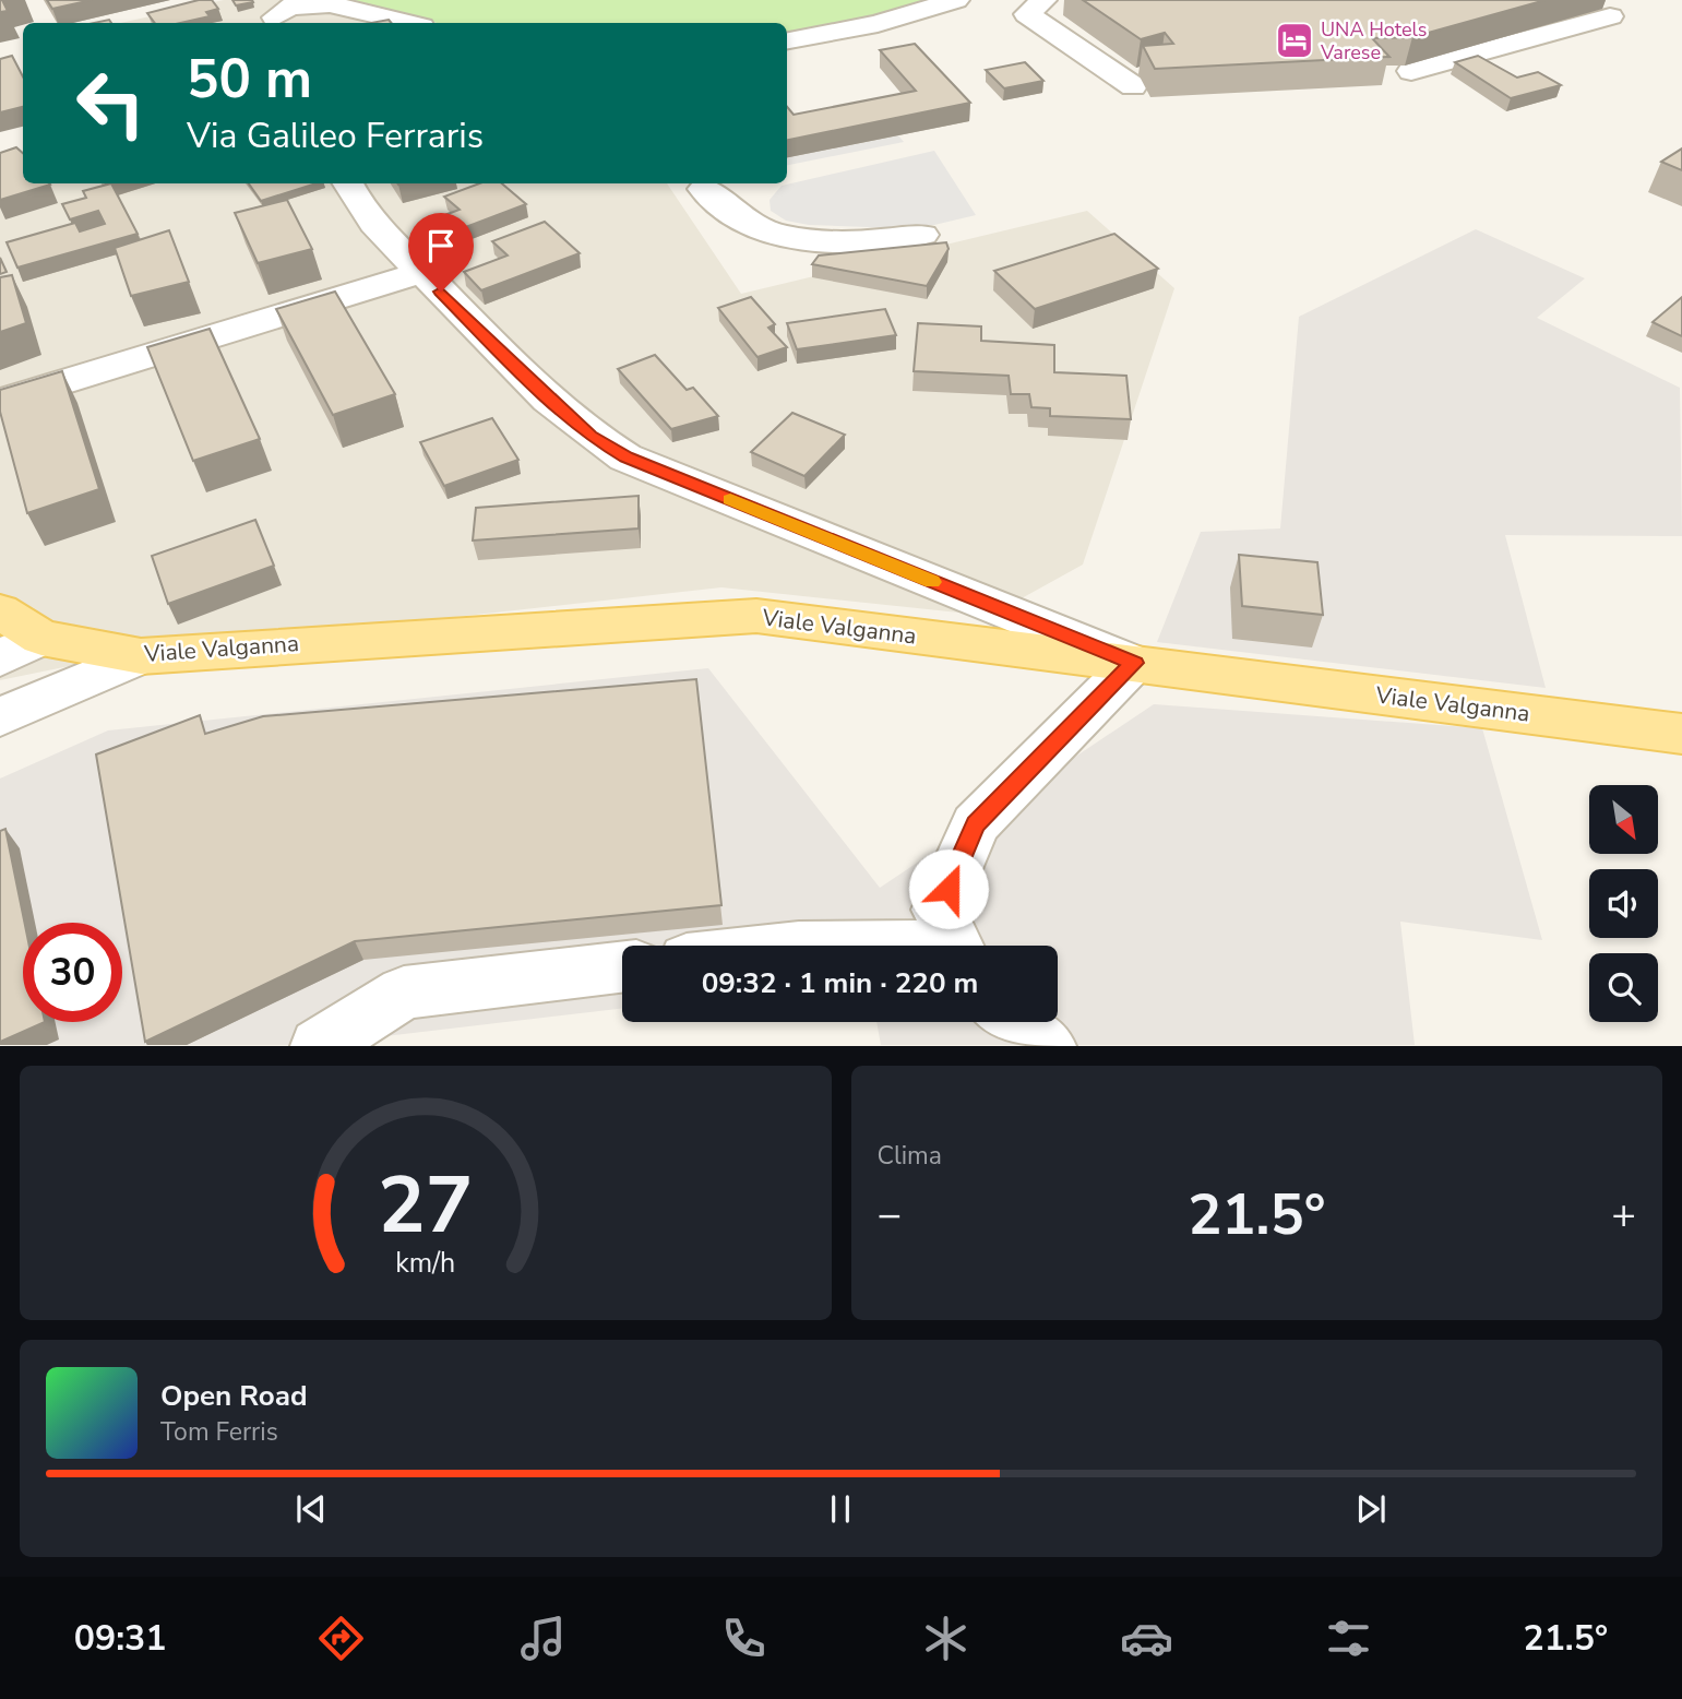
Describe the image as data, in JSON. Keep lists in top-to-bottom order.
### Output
{
  "streets": {
    "main road": ["Viale Valganna"]
  },
  "places": {
    "hotel": ["UNA Hotels Varese"]
  },
  "north": "bottom right",
  "page": {
    "turn": ["50 m", "Via Galileo Ferraris"],
    "limit": "30",
    "trip": "09:32 · 1 min · 220 m",
    "tile": "Clima",
    "heat": ["−", "21.5°", "+"],
    "song": ["Open Road", "Tom Ferris"],
    "tabs": ["09:31", "21.5°"],
    "gauge": ["27", "km/h"]
  }
}
